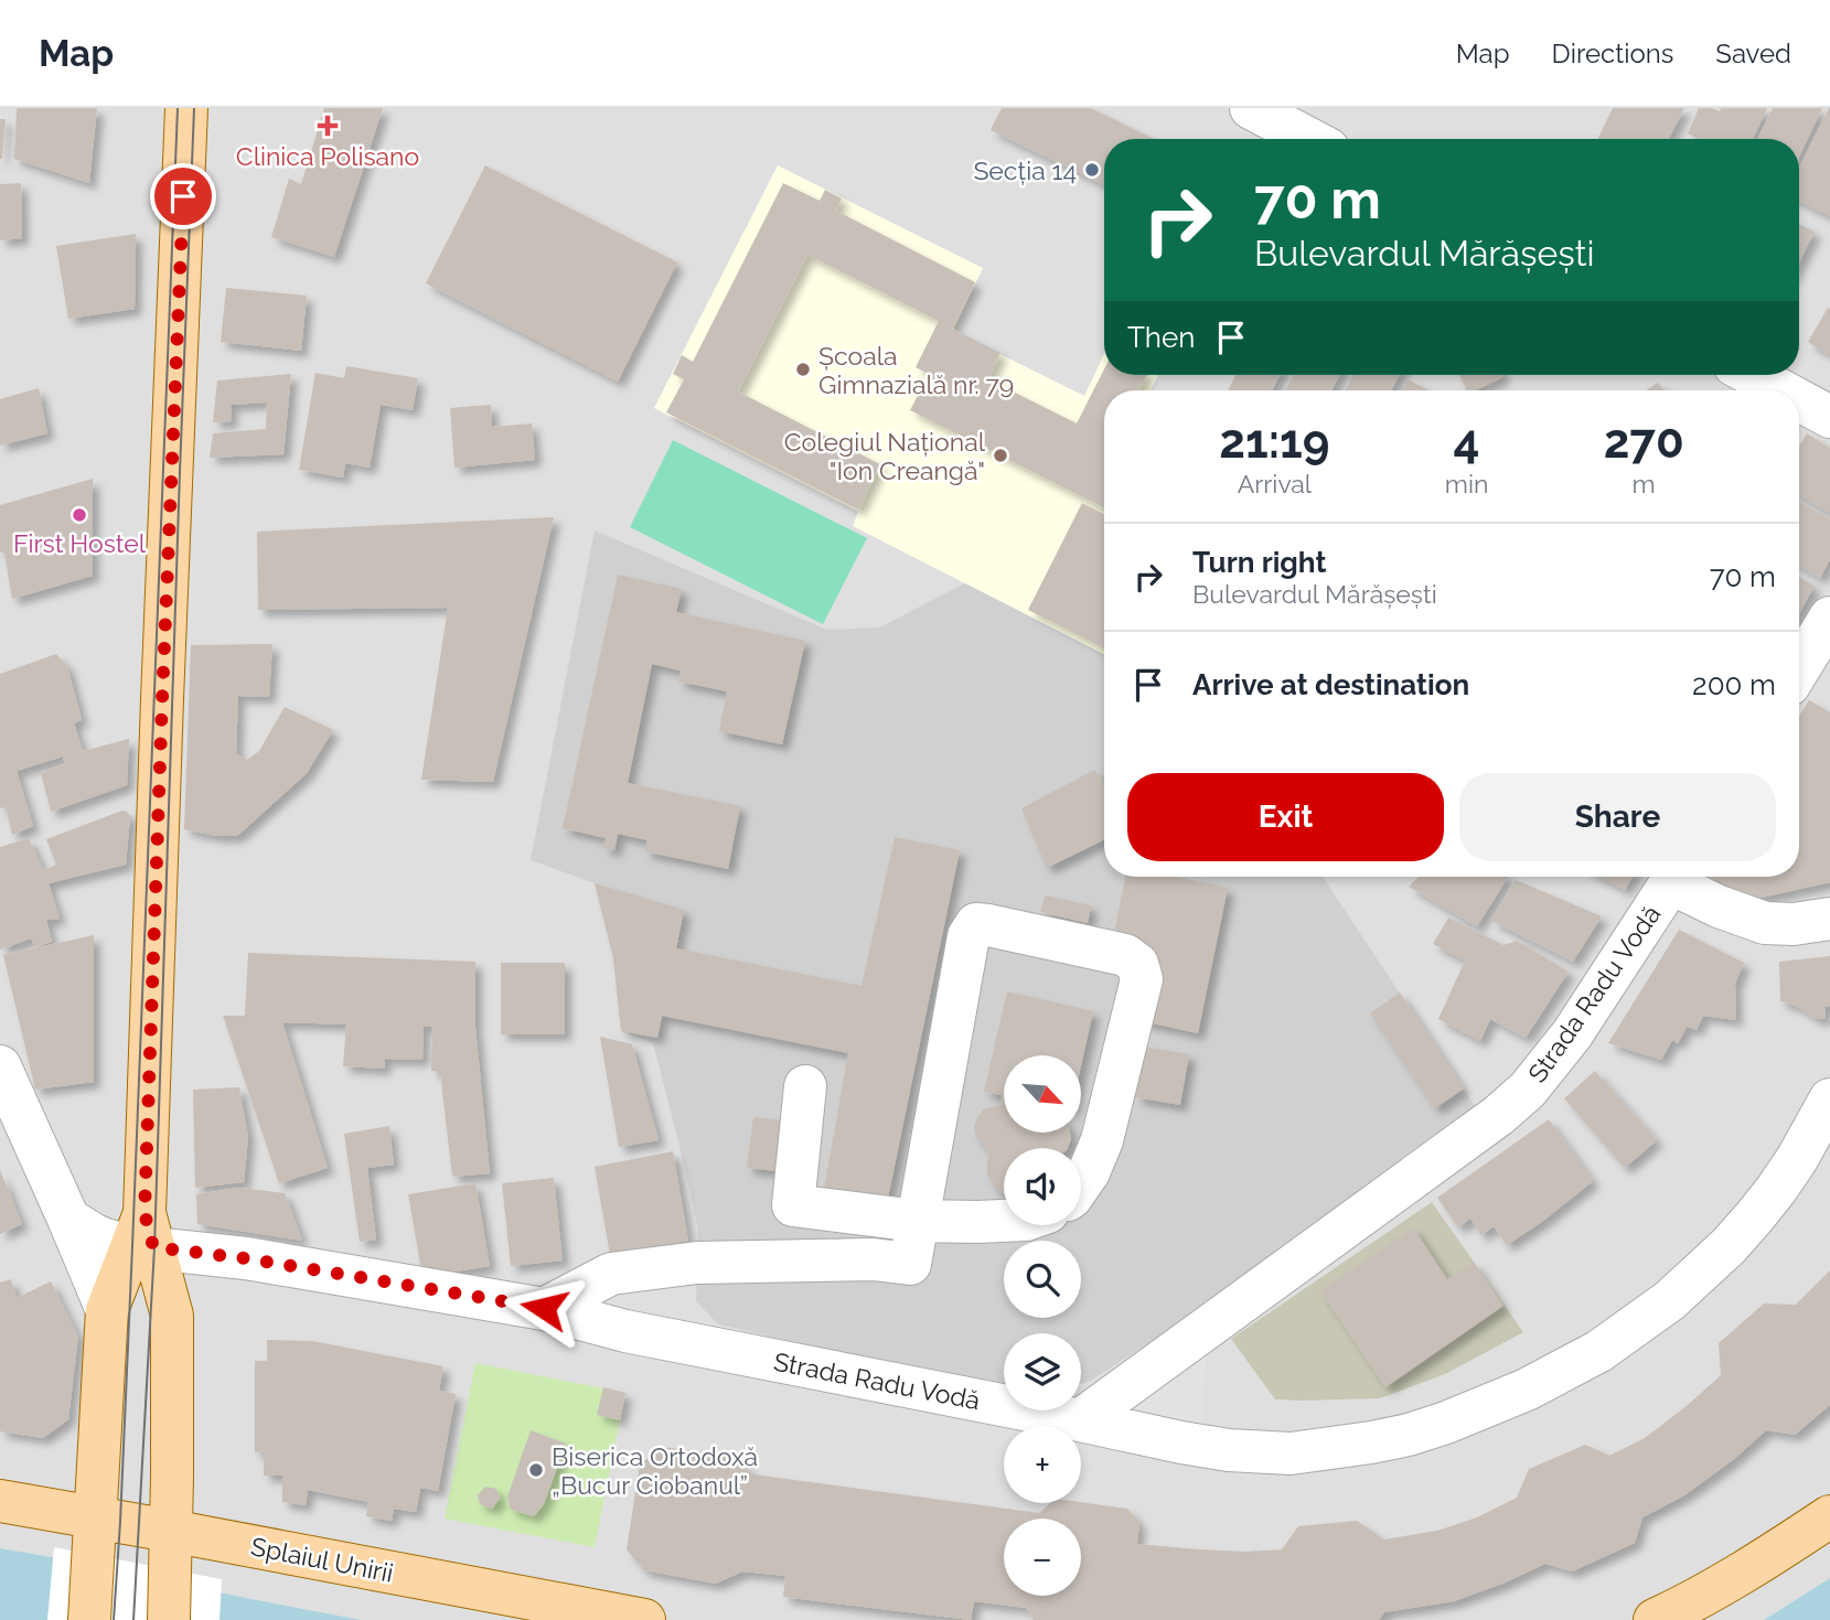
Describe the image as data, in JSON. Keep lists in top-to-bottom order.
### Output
{
  "streets": {
    "main road": ["Splaiul Unirii"],
    "street": ["Strada Radu Vodă"]
  },
  "places": {
    "health": ["Clinica Polisano"],
    "other": [
      "Secția 14",
      "Școala Gimnazială nr. 79",
      "Colegiul Național \"Ion Creangă\"",
      "First Hostel",
      "Biserica Ortodoxă „Bucur Ciobanul”"
    ]
  },
  "north": "bottom right",
  "page": {
    "header": "Map",
    "nav": ["Map", "Directions", "Saved"],
    "turn": ["70 m", "Bulevardul Mărășești"],
    "then": "Then",
    "eta": [
      "21:19",
      "Arrival",
      "4",
      "min",
      "270",
      "m"
    ],
    "list": [
      {
        "name": "Turn right",
        "note": "Bulevardul Mărășești",
        "value": "70 m"
      },
      {
        "name": "Arrive at destination",
        "value": "200 m"
      }
    ],
    "buttons": ["Exit", "Share"],
    "map_buttons": ["+", "−"]
  }
}
